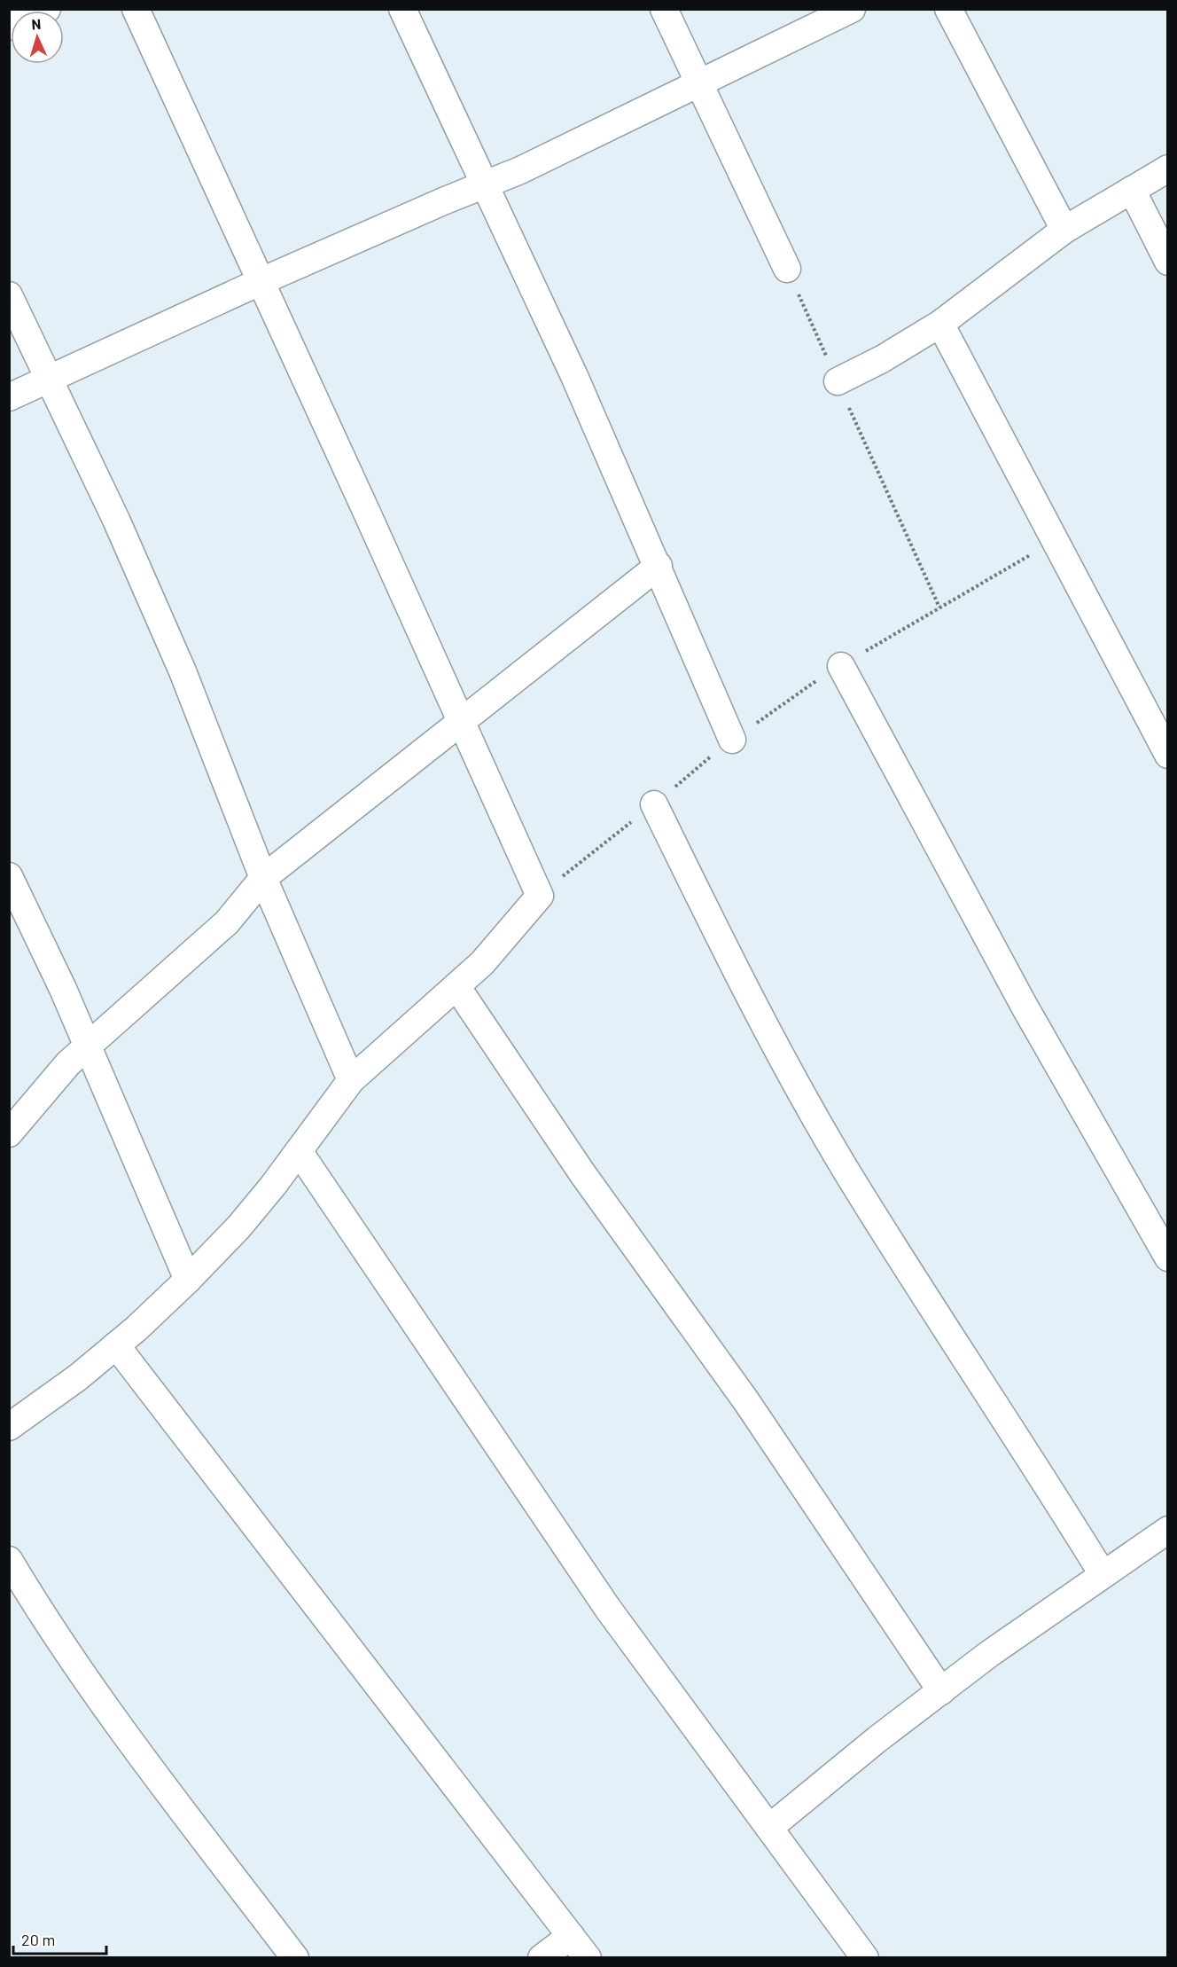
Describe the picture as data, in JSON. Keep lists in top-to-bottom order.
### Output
{
  "scale_bar": "20 m",
  "north": "top"
}
